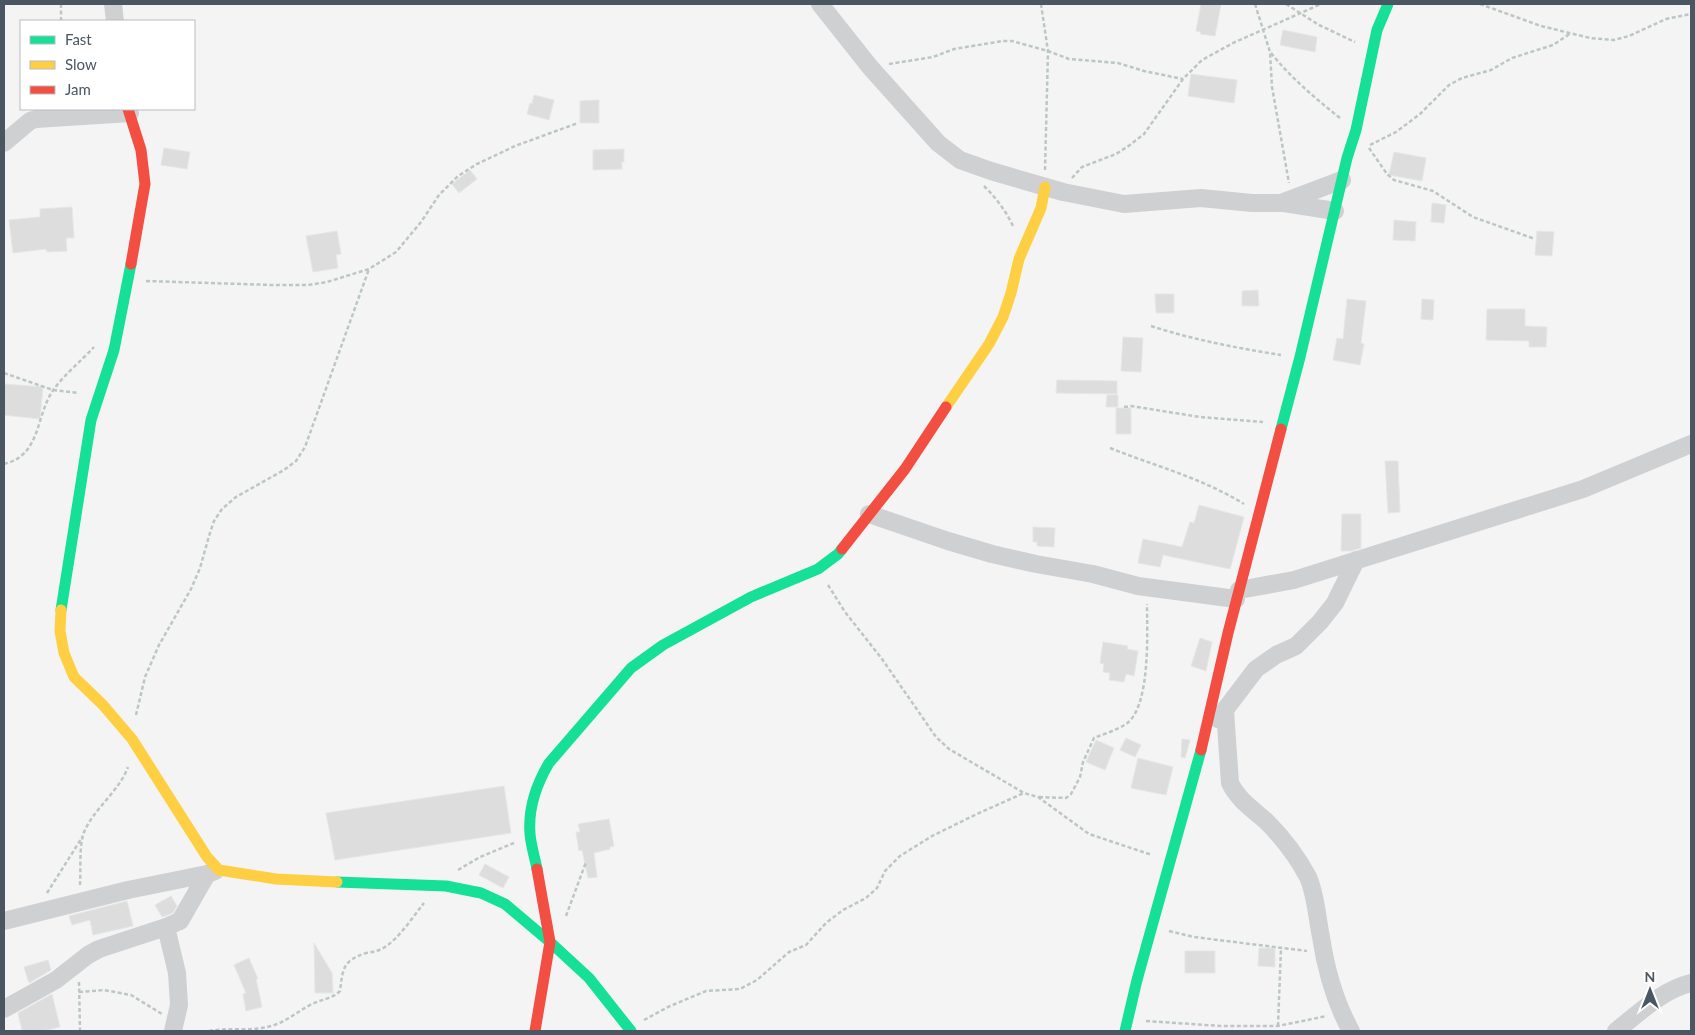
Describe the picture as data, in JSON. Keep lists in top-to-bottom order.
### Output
{
  "legend": ["Fast", "Slow", "Jam"],
  "north": "top"
}
